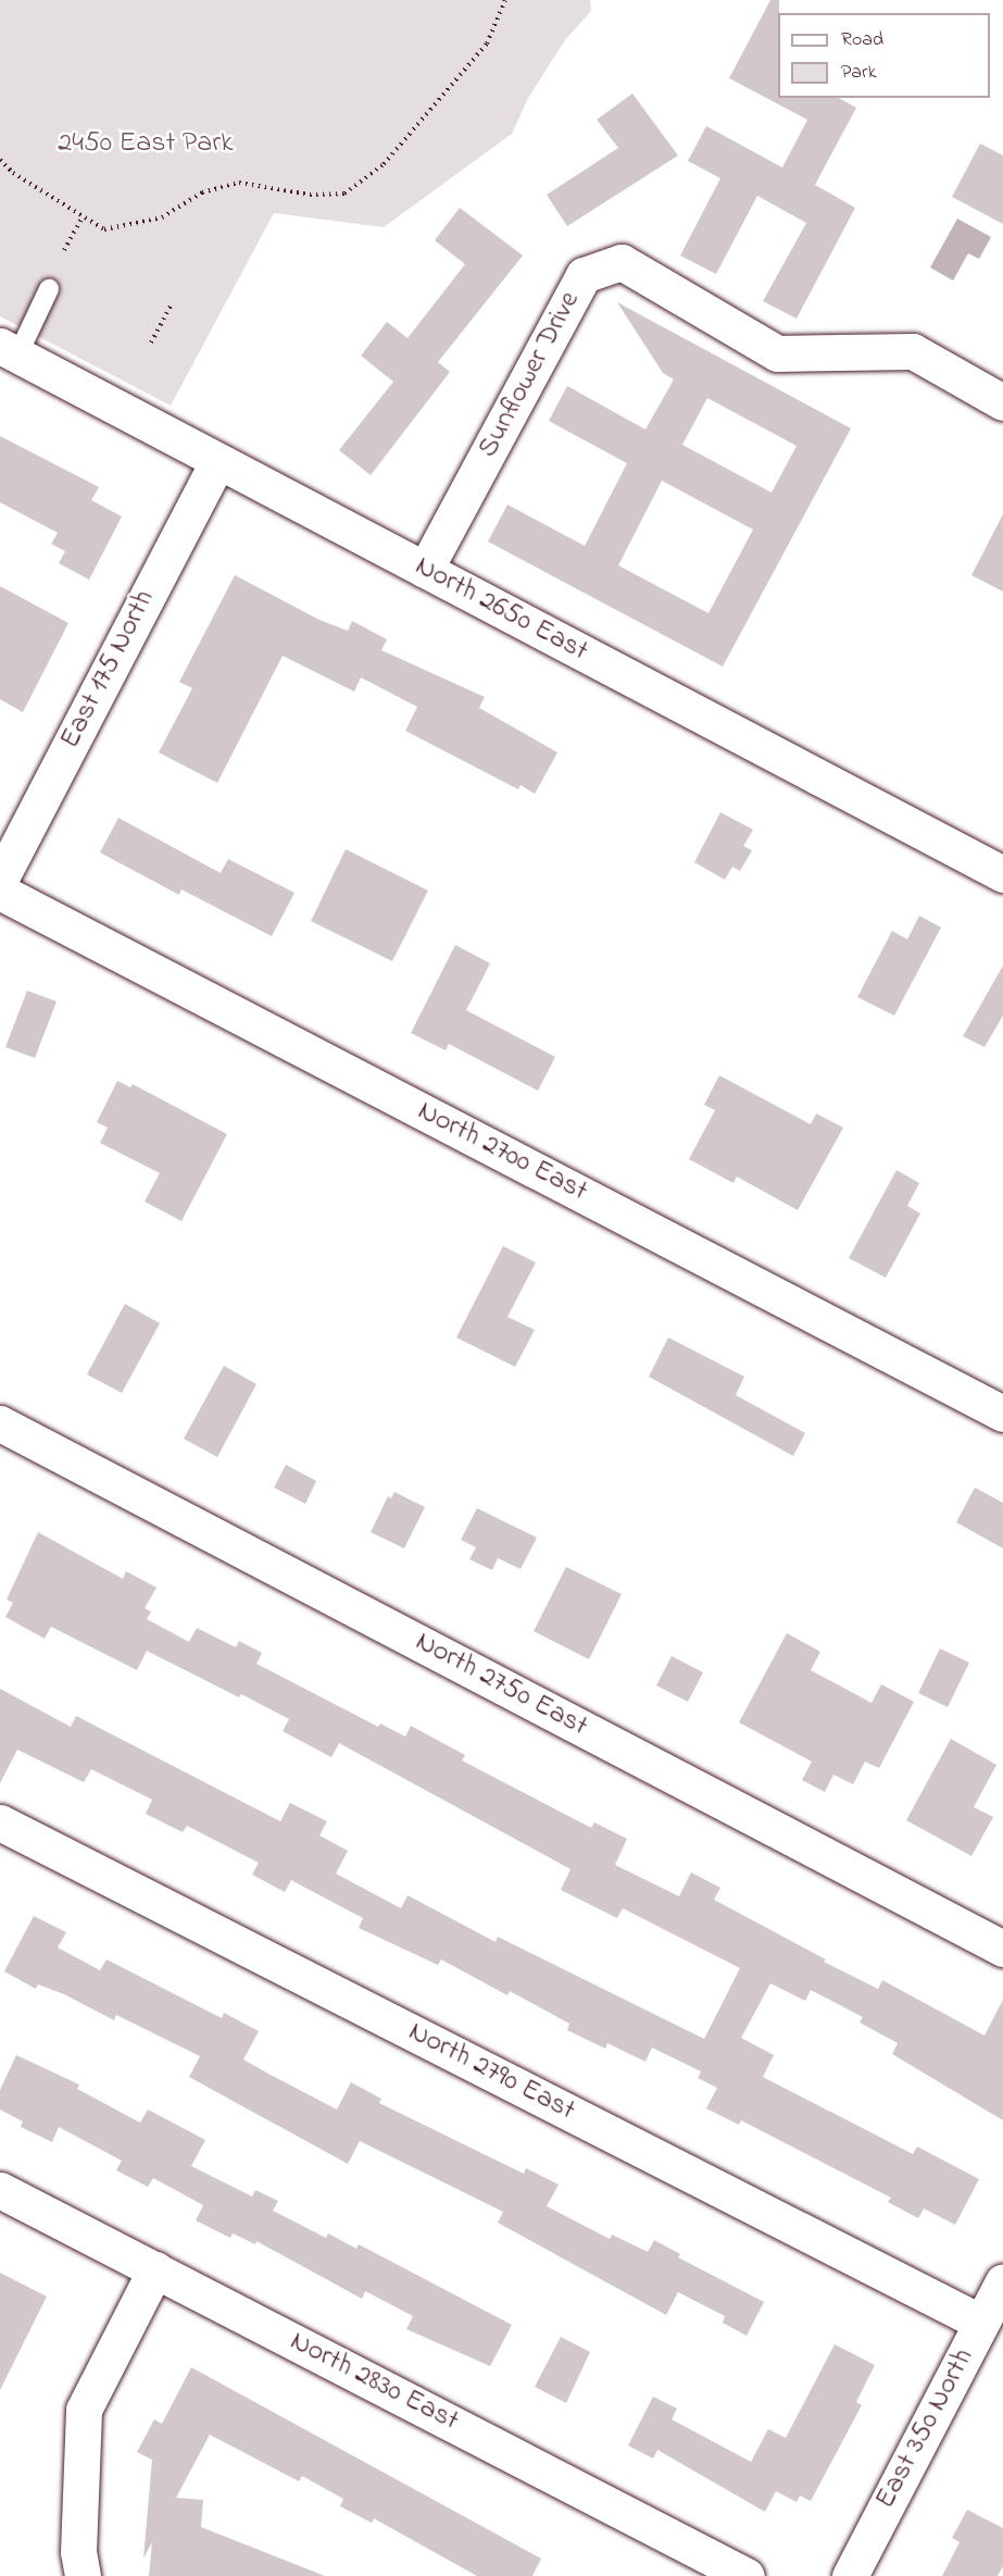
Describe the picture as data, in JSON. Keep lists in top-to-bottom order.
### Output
{
  "streets": {
    "street": [
      "Sunflower Drive",
      "North 2650 East",
      "East 175 North",
      "North 2700 East",
      "North 2750 East",
      "North 2790 East",
      "North 2830 East",
      "East 350 North"
    ]
  },
  "crossings": [
    ["Sunflower Drive", "North 2650 East"],
    ["North 2650 East", "East 175 North"],
    ["North 2790 East", "East 350 North"]
  ],
  "parks": ["2450 East Park"],
  "legend": ["Road", "Park"]
}
